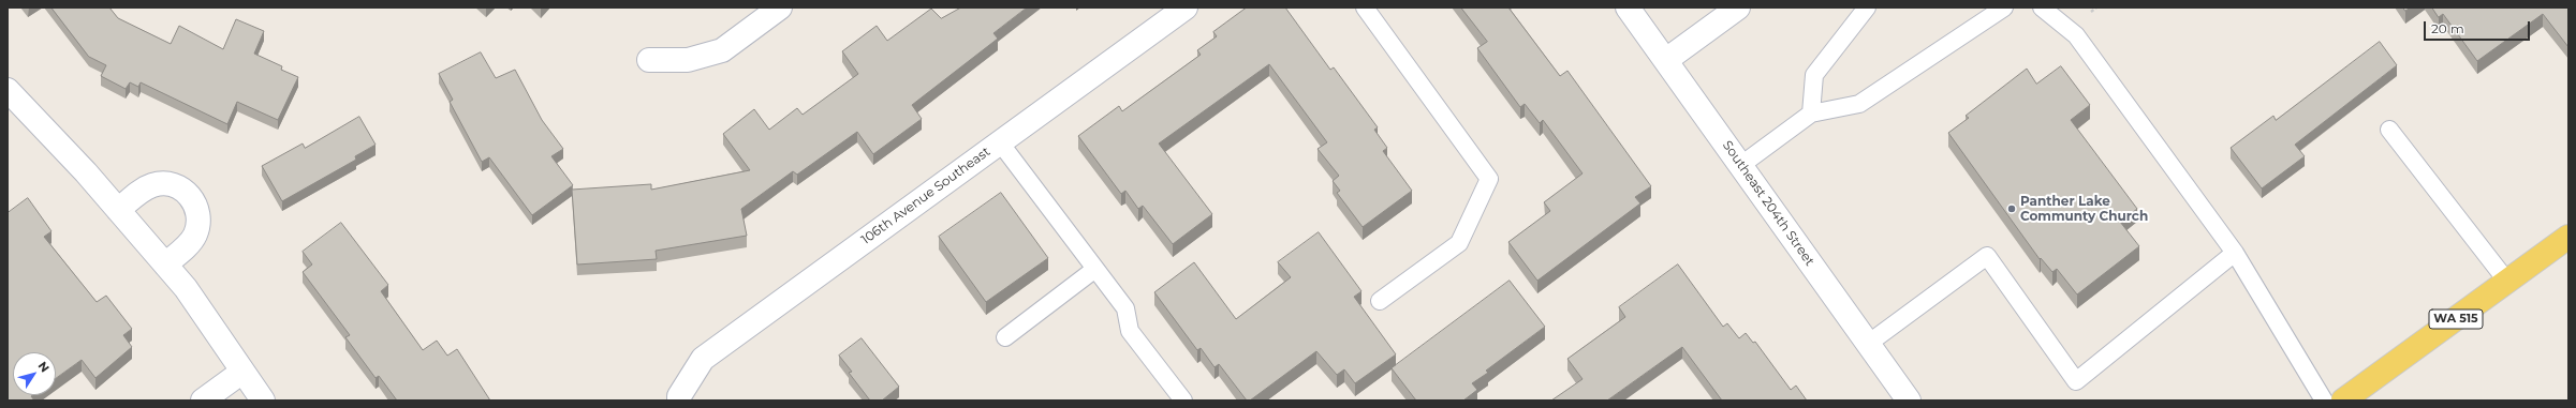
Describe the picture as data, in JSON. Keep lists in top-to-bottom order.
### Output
{
  "streets": {
    "main road": ["WA 515"],
    "street": ["106th Avenue Southeast", "Southeast 204th Street"]
  },
  "places": ["Panther Lake Communty Church"],
  "scale_bar": "20 m",
  "north": "top right"
}
